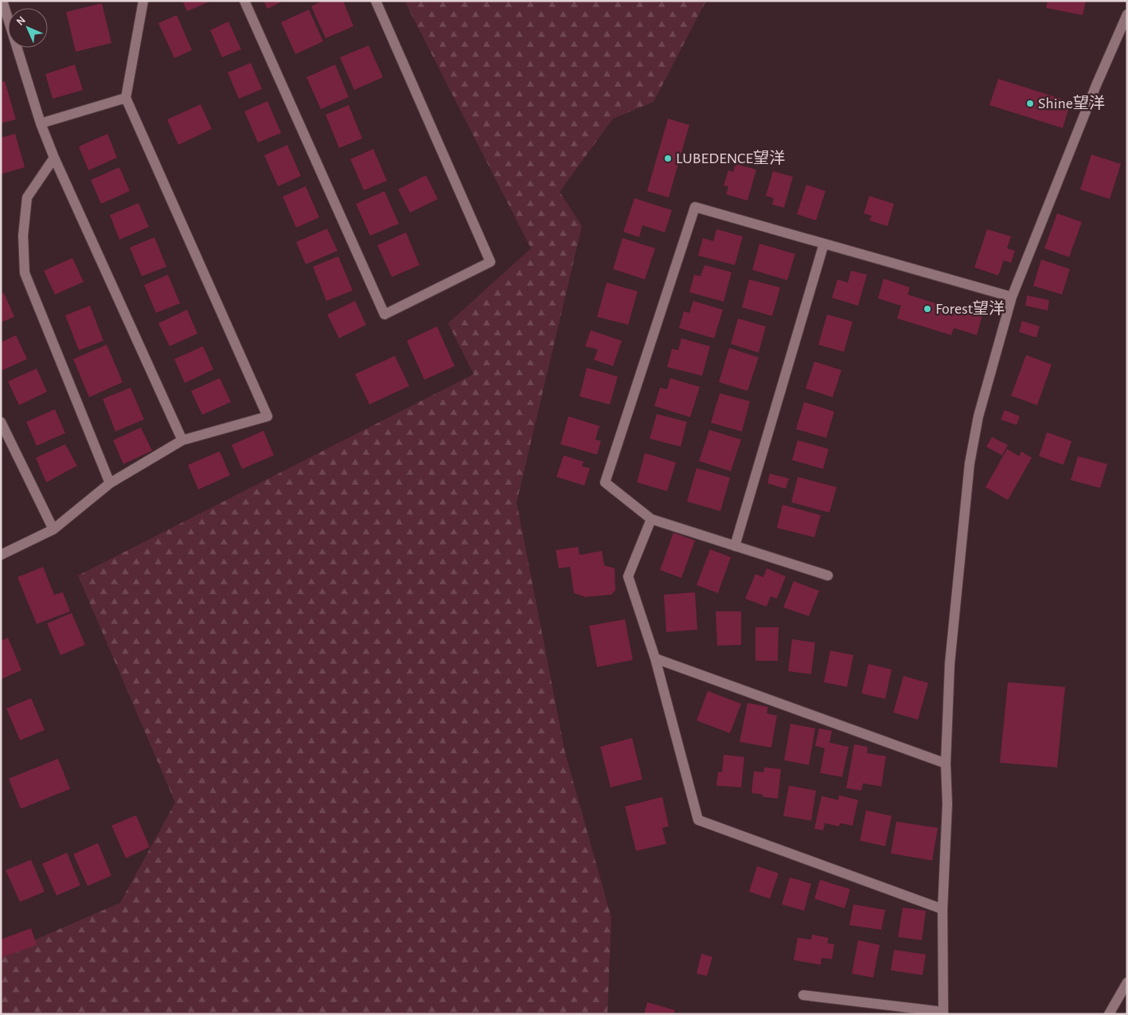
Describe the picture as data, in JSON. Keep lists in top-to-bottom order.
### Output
{
  "places": ["Shine望洋", "LUBEDENCE望洋", "Forest望洋"],
  "north": "top left"
}
